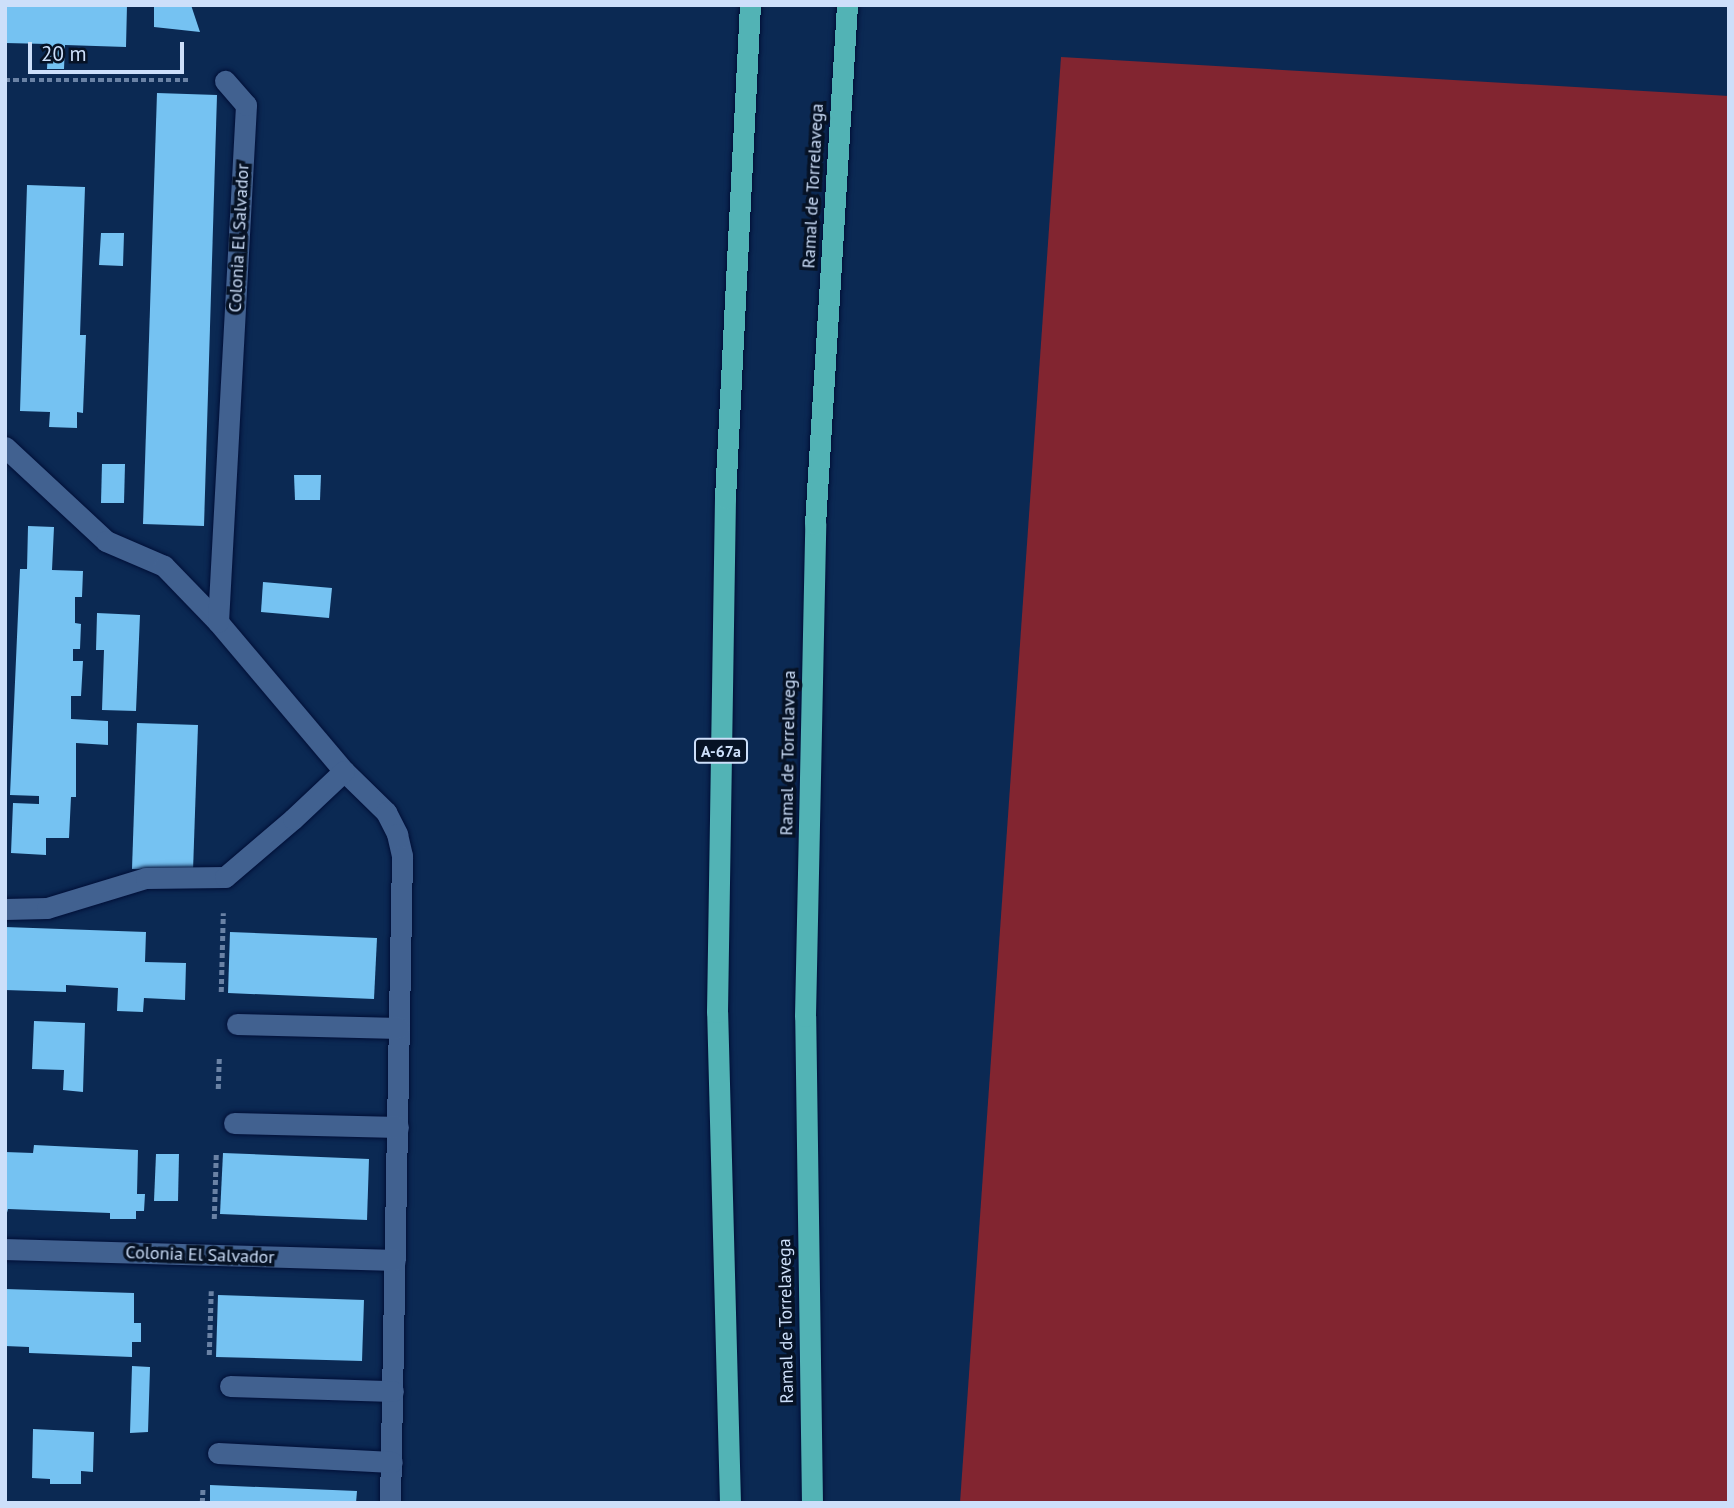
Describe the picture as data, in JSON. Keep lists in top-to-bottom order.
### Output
{
  "streets": {
    "highway": ["Ramal de Torrelavega", "A-67a"],
    "street": ["Colonia El Salvador"]
  },
  "scale_bar": "20 m"
}
